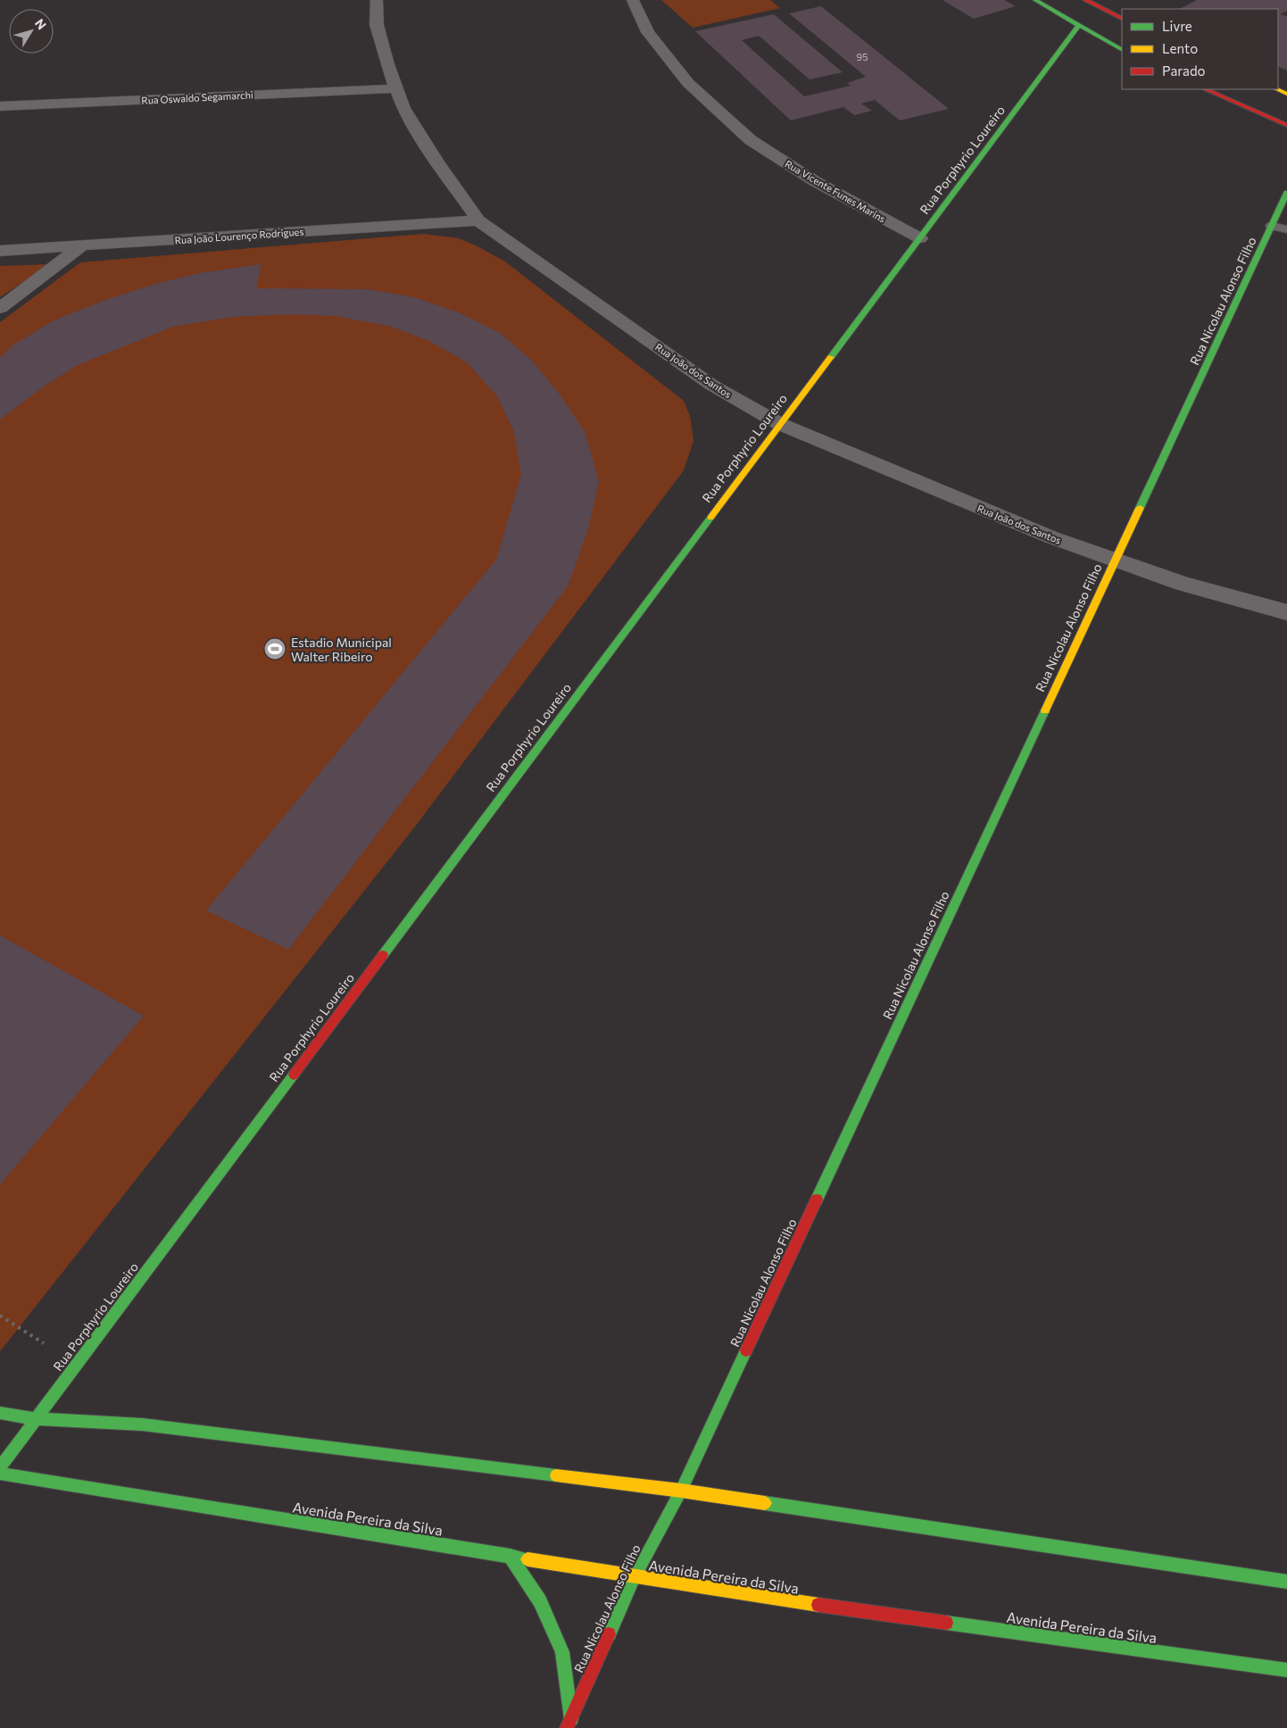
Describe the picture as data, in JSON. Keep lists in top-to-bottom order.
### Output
{
  "streets": {
    "street": [
      "Rua Oswaldo Segamarchi",
      "Rua Porphyrio Loureiro",
      "Rua Vicente Funes Marins",
      "Rua João Lourenço Rodrigues",
      "Rua Nicolau Alonso Filho",
      "Rua João dos Santos",
      "Avenida Pereira da Silva"
    ]
  },
  "crossings": [
    ["Rua Oswaldo Segamarchi", "Rua João dos Santos"],
    ["Rua Porphyrio Loureiro", "Rua Vicente Funes Marins"],
    ["Rua Porphyrio Loureiro", "Rua João dos Santos"],
    ["Rua João Lourenço Rodrigues", "Rua João dos Santos"],
    ["Rua Nicolau Alonso Filho", "Rua João dos Santos"],
    ["Rua Nicolau Alonso Filho", "Avenida Pereira da Silva"]
  ],
  "places": {
    "sports": ["Estadio Municipal Walter Ribeiro"]
  },
  "house_numbers": ["95"],
  "legend": ["Livre", "Lento", "Parado"],
  "north": "top right"
}
